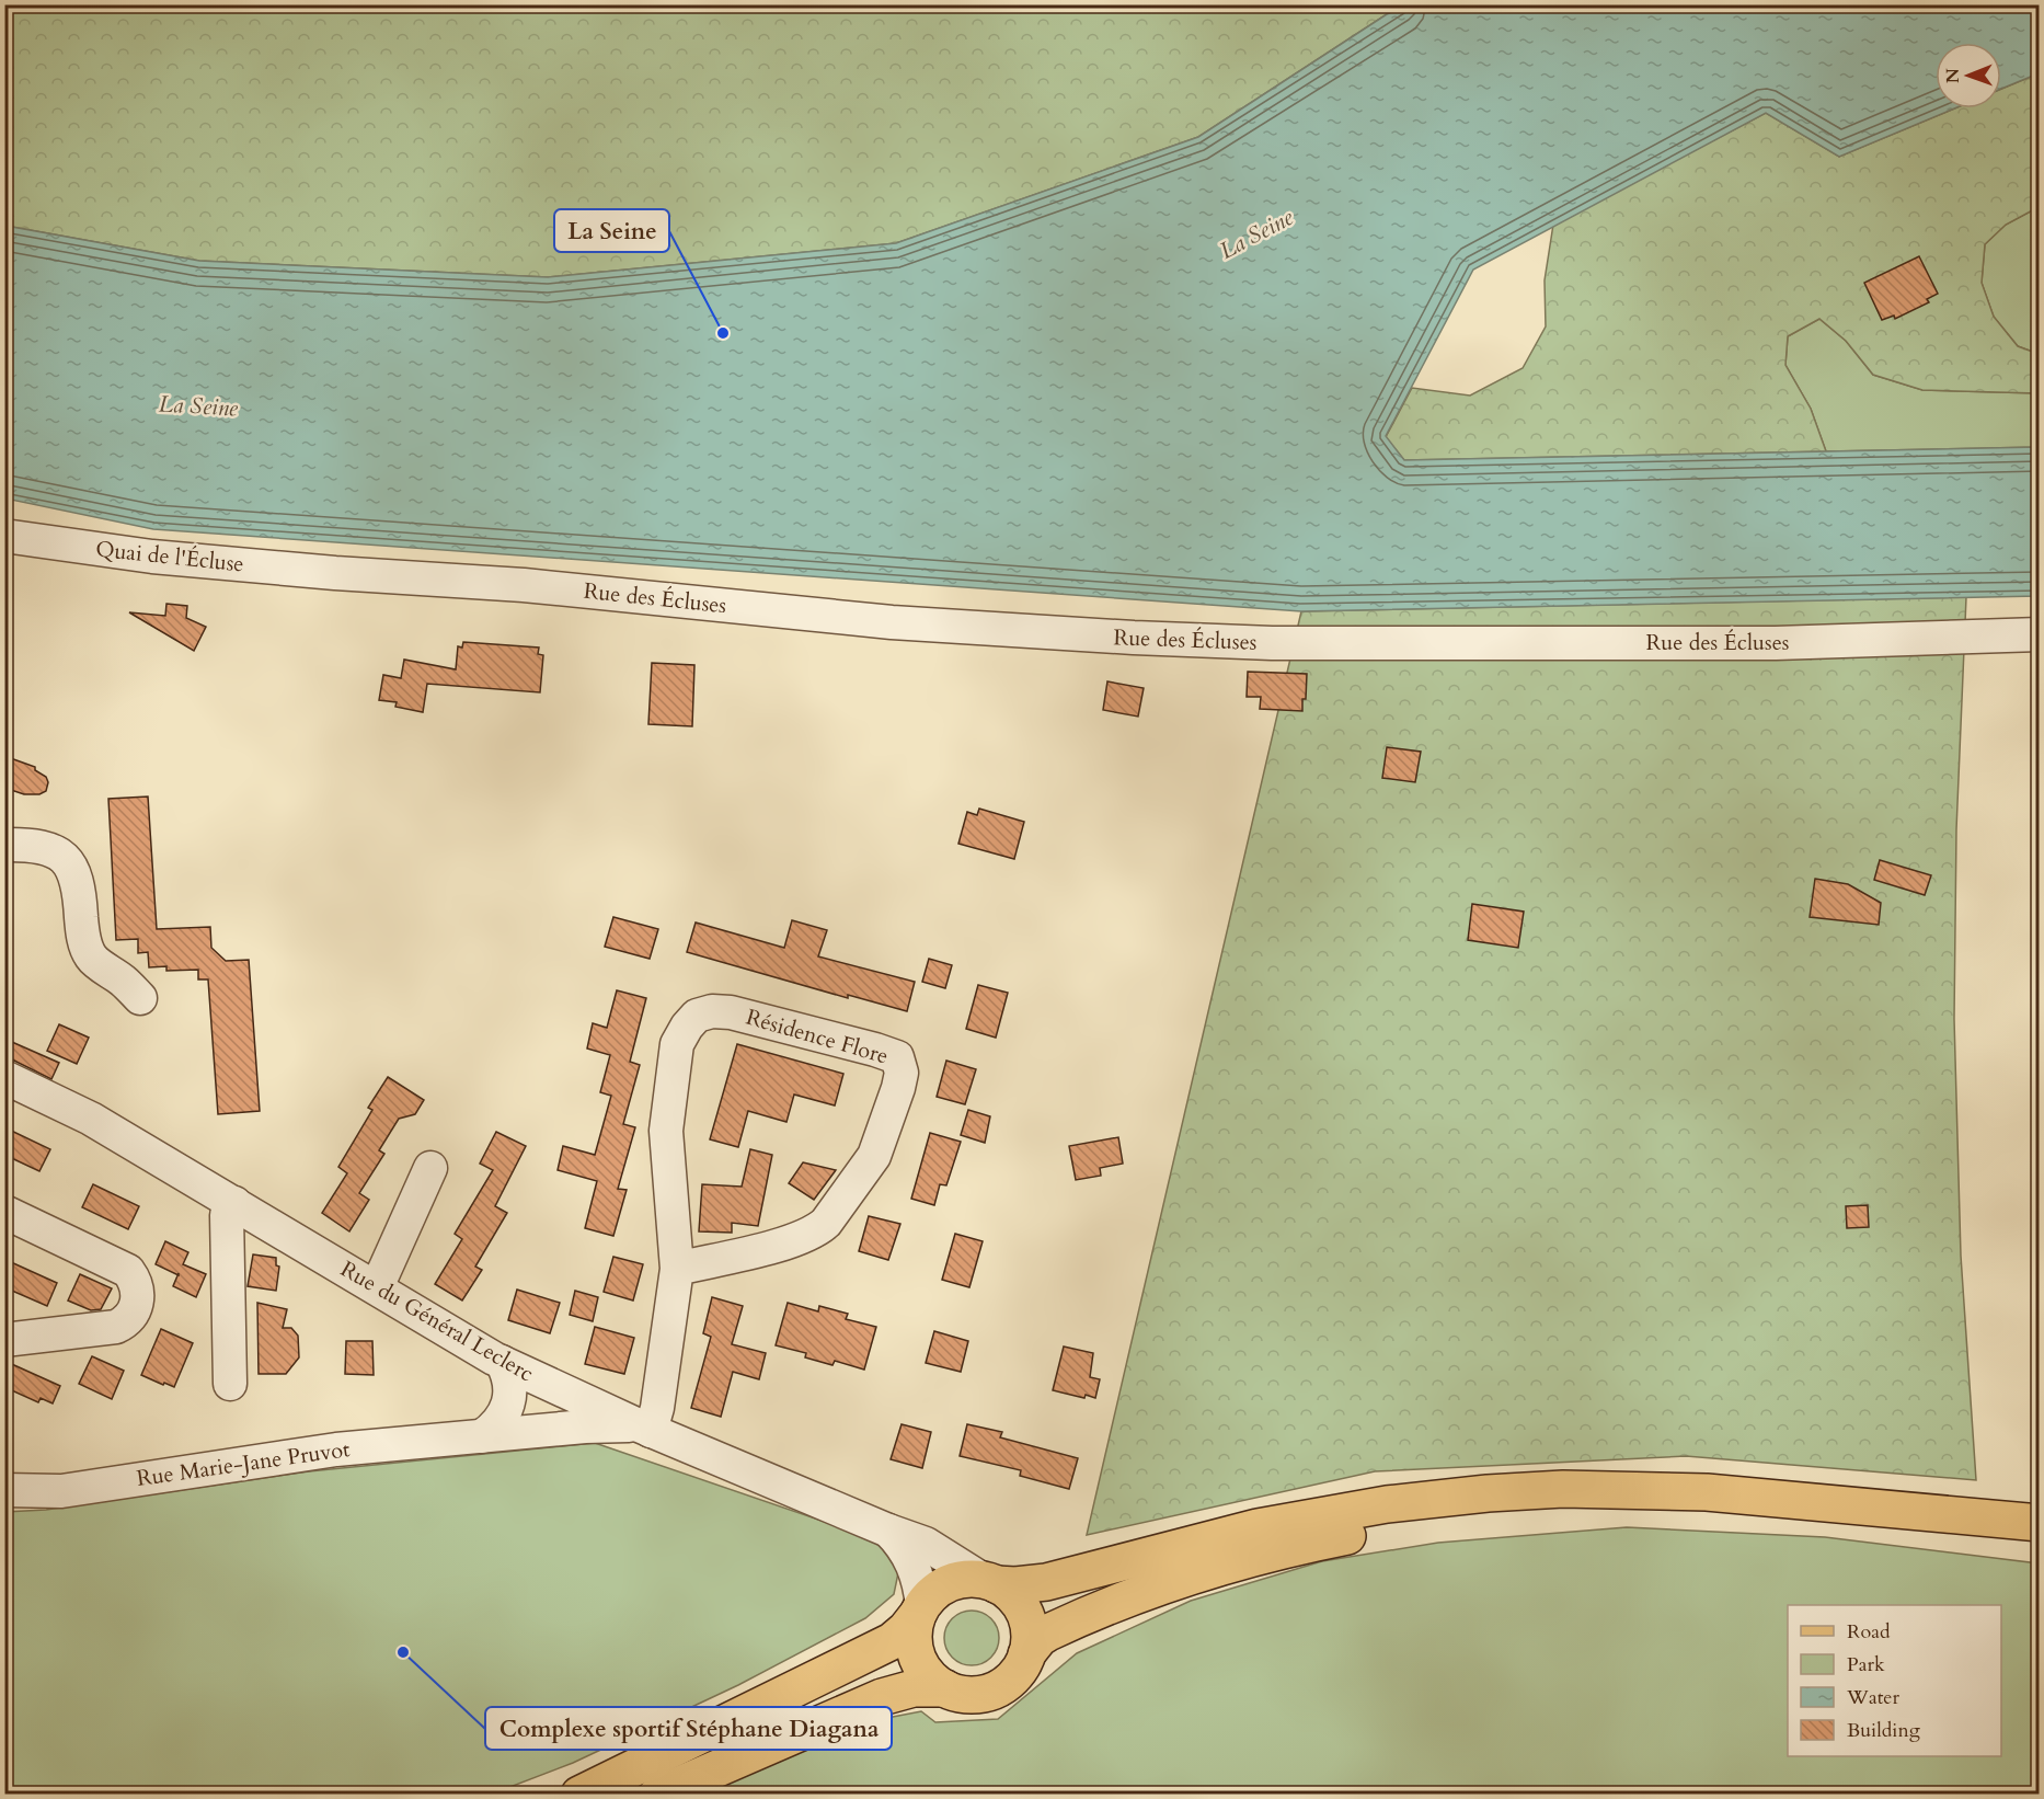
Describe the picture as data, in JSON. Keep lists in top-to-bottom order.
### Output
{
  "streets": {
    "street": [
      "Quai de l'Écluse",
      "Rue des Écluses",
      "Résidence Flore",
      "Rue du Général Leclerc",
      "Rue Marie-Jane Pruvot"
    ]
  },
  "crossings": [
    ["Quai de l'Écluse", "Rue des Écluses"],
    ["Résidence Flore", "Rue du Général Leclerc"],
    ["Résidence Flore", "Rue Marie-Jane Pruvot"],
    ["Rue du Général Leclerc", "Rue Marie-Jane Pruvot"]
  ],
  "water": ["La Seine"],
  "places": ["La Seine", "Complexe sportif Stéphane Diagana"],
  "legend": [
    "Road",
    "Park",
    "Water",
    "Building"
  ],
  "north": "left"
}
